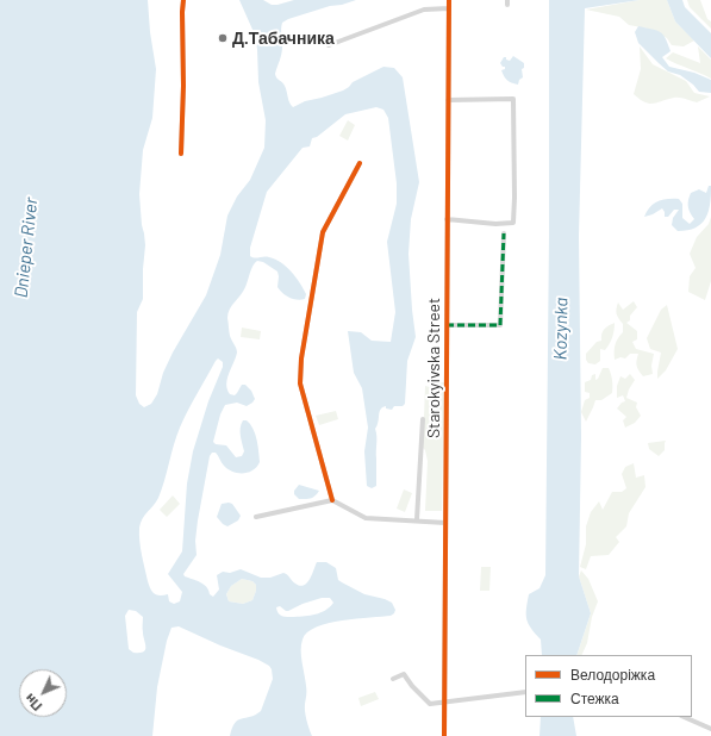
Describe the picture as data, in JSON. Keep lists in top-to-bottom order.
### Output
{
  "streets": {
    "street": ["Starokyivska Street"]
  },
  "water": ["Dnieper River", "Kozynka"],
  "places": ["Д.Табачника"],
  "legend": ["Велодоріжка", "Стежка"],
  "north": "bottom left"
}
